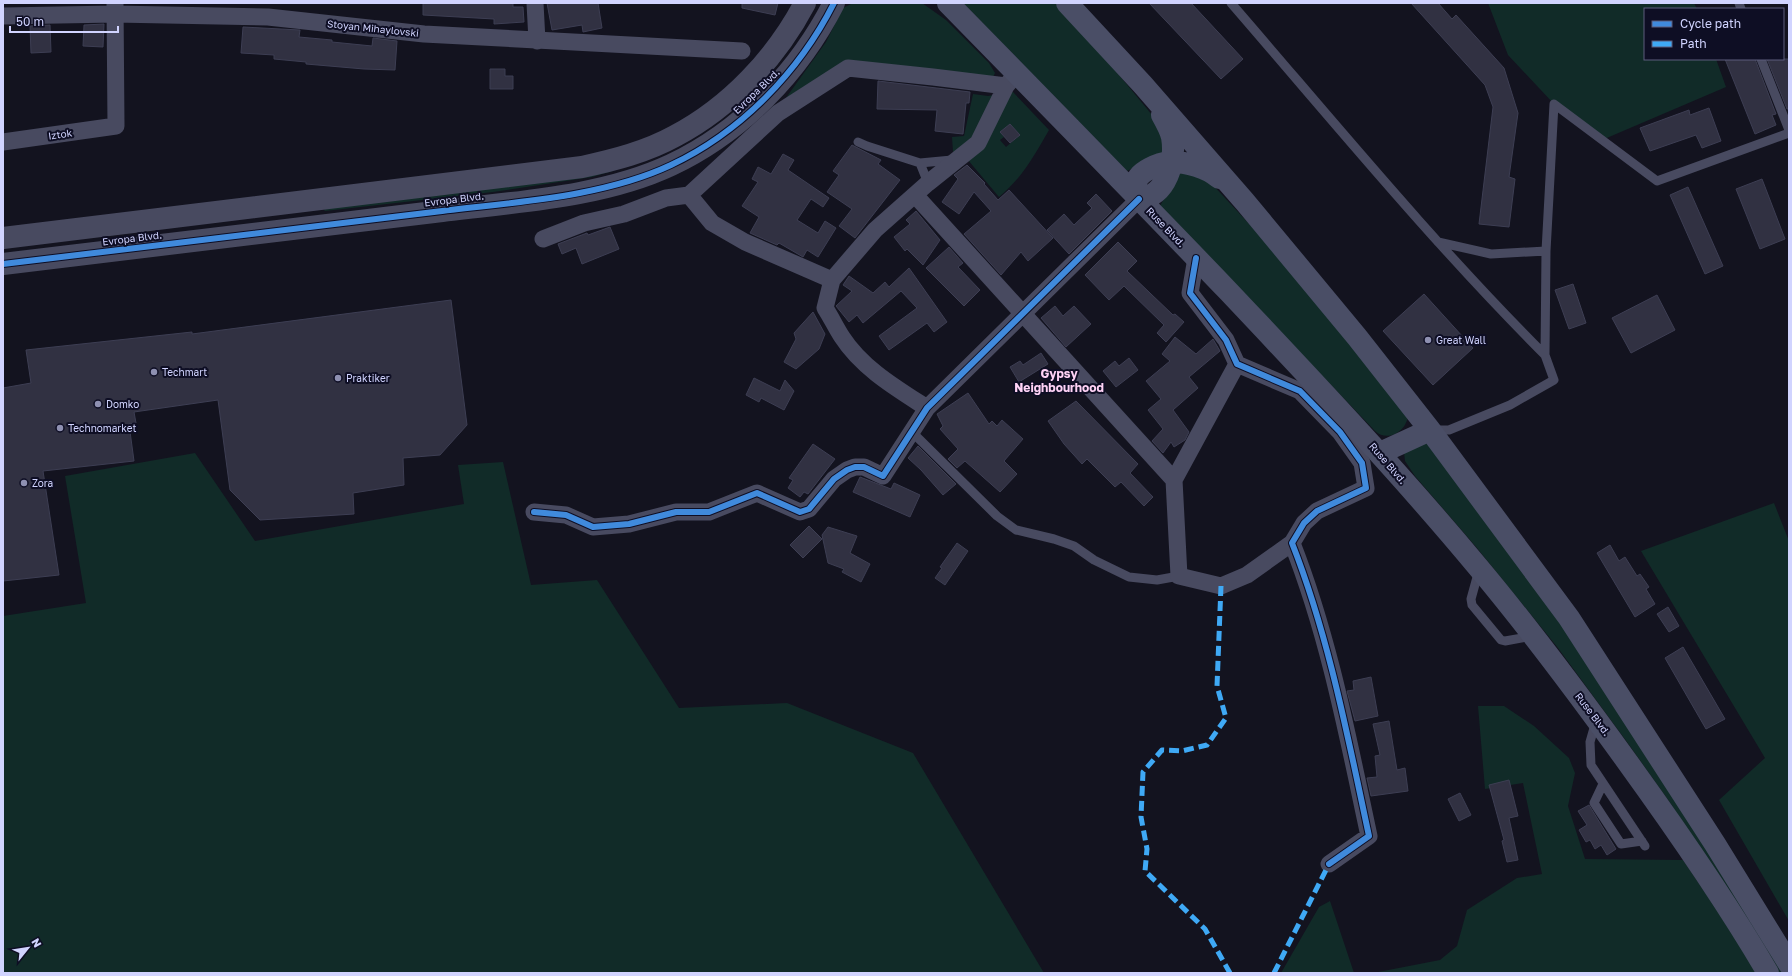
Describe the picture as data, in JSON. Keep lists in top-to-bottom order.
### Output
{
  "streets": {
    "main road": ["Ruse Blvd."],
    "street": ["Stoyan Mihaylovski", "Evropa Blvd.", "Iztok"]
  },
  "crossings": [
    ["Stoyan Mihaylovski", "Iztok"]
  ],
  "districts": ["Gypsy Neighbourhood"],
  "places": [
    "Great Wall",
    "Techmart",
    "Praktiker",
    "Domko",
    "Technomarket",
    "Zora"
  ],
  "legend": ["Cycle path", "Path"],
  "scale_bar": "50 m",
  "north": "top right"
}
